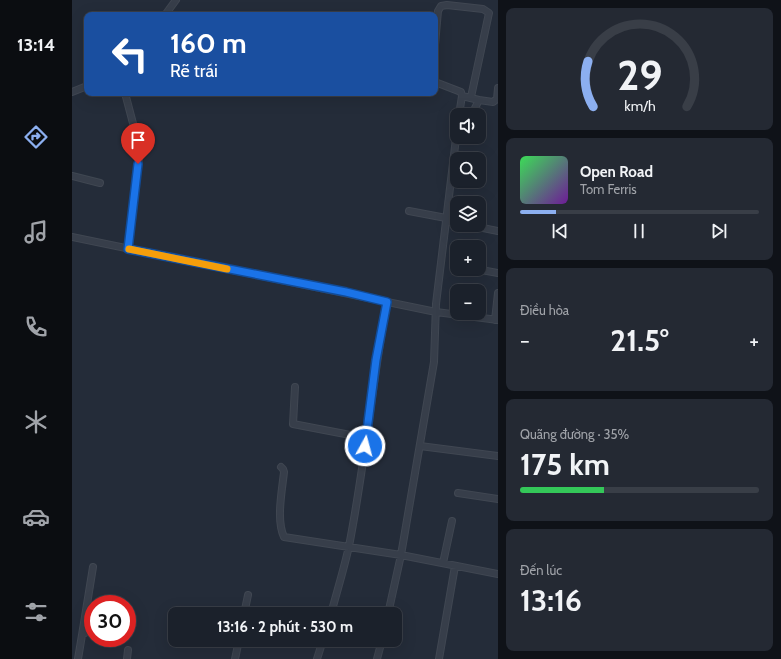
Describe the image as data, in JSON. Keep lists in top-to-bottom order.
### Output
{
  "page": {
    "tabs": "13:14",
    "turn": ["160 m", "Rẽ trái"],
    "map_buttons": ["+", "−"],
    "song": ["Open Road", "Tom Ferris"],
    "tile": [
      "Điều hòa",
      ["Quãng đường · 35%", "175 km"],
      ["Đến lúc", "13:16"]
    ],
    "heat": ["−", "21.5°", "+"],
    "limit": "30",
    "trip": "13:16 · 2 phút · 530 m",
    "gauge": ["29", "km/h"]
  }
}
